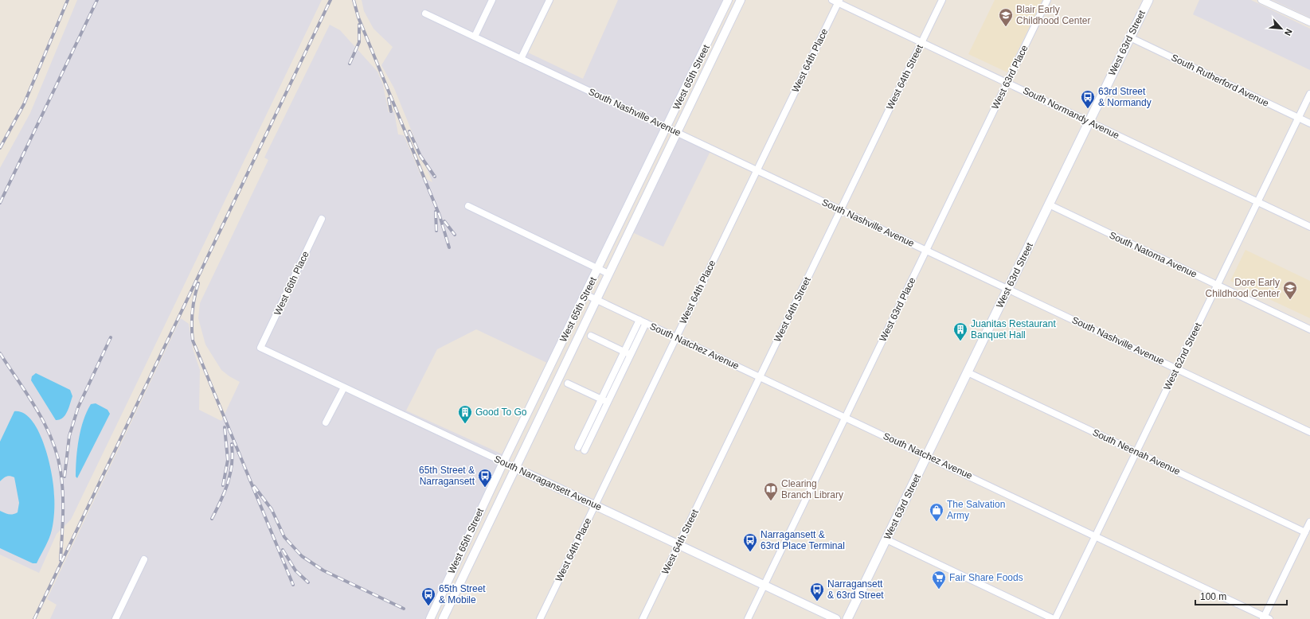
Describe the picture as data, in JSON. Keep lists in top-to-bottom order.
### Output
{
  "streets": {
    "main road": ["West 63rd Street"],
    "street": [
      "West 64th Place",
      "West 65th Street",
      "West 64th Street",
      "West 63rd Place",
      "South Rutherford Avenue",
      "South Nashville Avenue",
      "South Normandy Avenue",
      "South Natoma Avenue",
      "West 66th Place",
      "South Natchez Avenue",
      "West 62nd Street",
      "South Neenah Avenue",
      "South Narragansett Avenue"
    ]
  },
  "crossings": [
    ["West 63rd Street", "South Rutherford Avenue"],
    ["West 63rd Street", "South Nashville Avenue"],
    ["West 63rd Street", "South Normandy Avenue"],
    ["West 63rd Street", "South Natoma Avenue"],
    ["West 63rd Street", "South Natchez Avenue"],
    ["West 63rd Street", "South Neenah Avenue"],
    ["West 64th Place", "South Nashville Avenue"],
    ["West 64th Place", "South Normandy Avenue"],
    ["West 64th Place", "South Natchez Avenue"],
    ["West 64th Place", "South Narragansett Avenue"],
    ["West 65th Street", "South Nashville Avenue"],
    ["West 65th Street", "South Natchez Avenue"],
    ["West 65th Street", "South Narragansett Avenue"],
    ["West 64th Street", "South Nashville Avenue"],
    ["West 64th Street", "South Normandy Avenue"],
    ["West 64th Street", "South Natchez Avenue"],
    ["West 64th Street", "South Narragansett Avenue"],
    ["West 63rd Place", "South Nashville Avenue"],
    ["West 63rd Place", "South Normandy Avenue"],
    ["West 63rd Place", "South Natchez Avenue"],
    ["West 63rd Place", "South Narragansett Avenue"],
    ["South Rutherford Avenue", "West 62nd Street"],
    ["South Nashville Avenue", "West 62nd Street"],
    ["South Normandy Avenue", "West 62nd Street"],
    ["South Natoma Avenue", "West 62nd Street"],
    ["West 66th Place", "South Narragansett Avenue"],
    ["South Natchez Avenue", "West 62nd Street"],
    ["West 62nd Street", "South Neenah Avenue"]
  ],
  "places": {
    "school or university": ["Blair Early Childhood Center", "Dore Early Childhood Center"],
    "bus stop": [
      "63rd Street & Normandy",
      "65th Street & Narragansett",
      "Narragansett & 63rd Place Terminal",
      "Narragansett & 63rd Street",
      "65th Street & Mobile"
    ],
    "building": ["Juanitas Restaurant Banquet Hall", "Good To Go"],
    "library": ["Clearing Branch Library"],
    "shop": ["The Salvation Army"],
    "supermarket": ["Fair Share Foods"]
  },
  "scale_bar": "100 m",
  "north": "bottom right"
}
